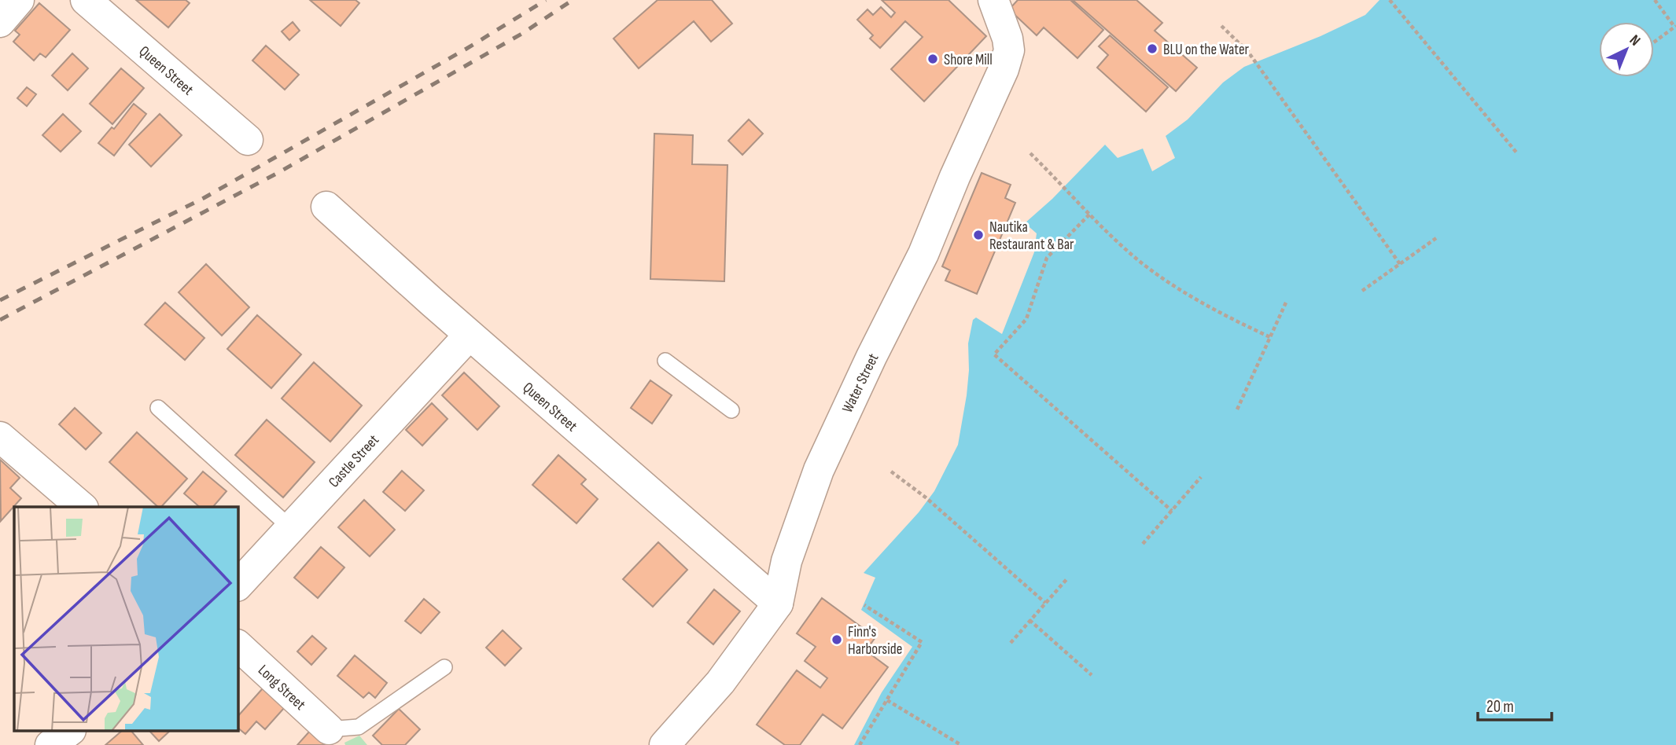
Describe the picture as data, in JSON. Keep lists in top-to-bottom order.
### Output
{
  "streets": {
    "street": [
      "Queen Street",
      "Water Street",
      "Castle Street",
      "Long Street"
    ]
  },
  "crossings": [
    ["Queen Street", "Water Street"],
    ["Queen Street", "Castle Street"]
  ],
  "places": [
    "BLU on the Water",
    "Shore Mill",
    "Nautika Restaurant & Bar",
    "Finn's Harborside"
  ],
  "scale_bar": "20 m",
  "north": "top right"
}
